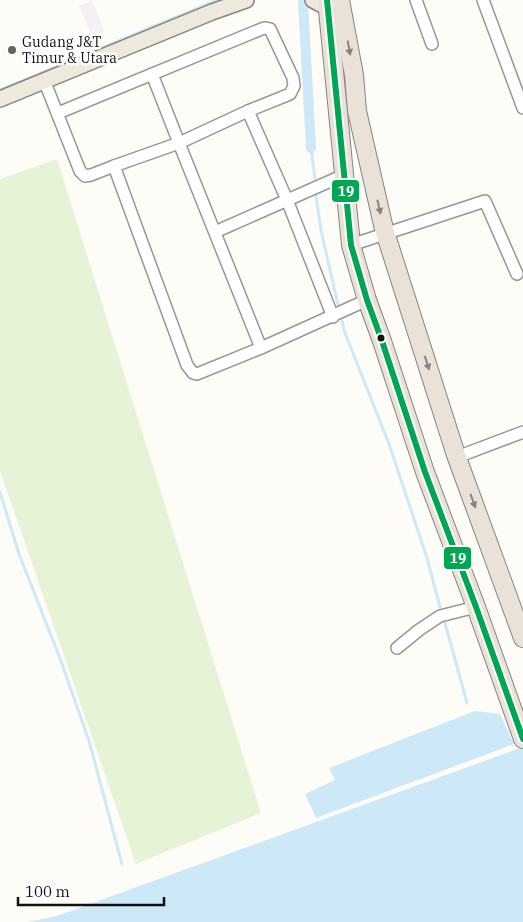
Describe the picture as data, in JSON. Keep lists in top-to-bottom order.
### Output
{
  "places": ["Gudang J&T Timur & Utara"],
  "lines": ["transit line 19"],
  "scale_bar": "100 m"
}
